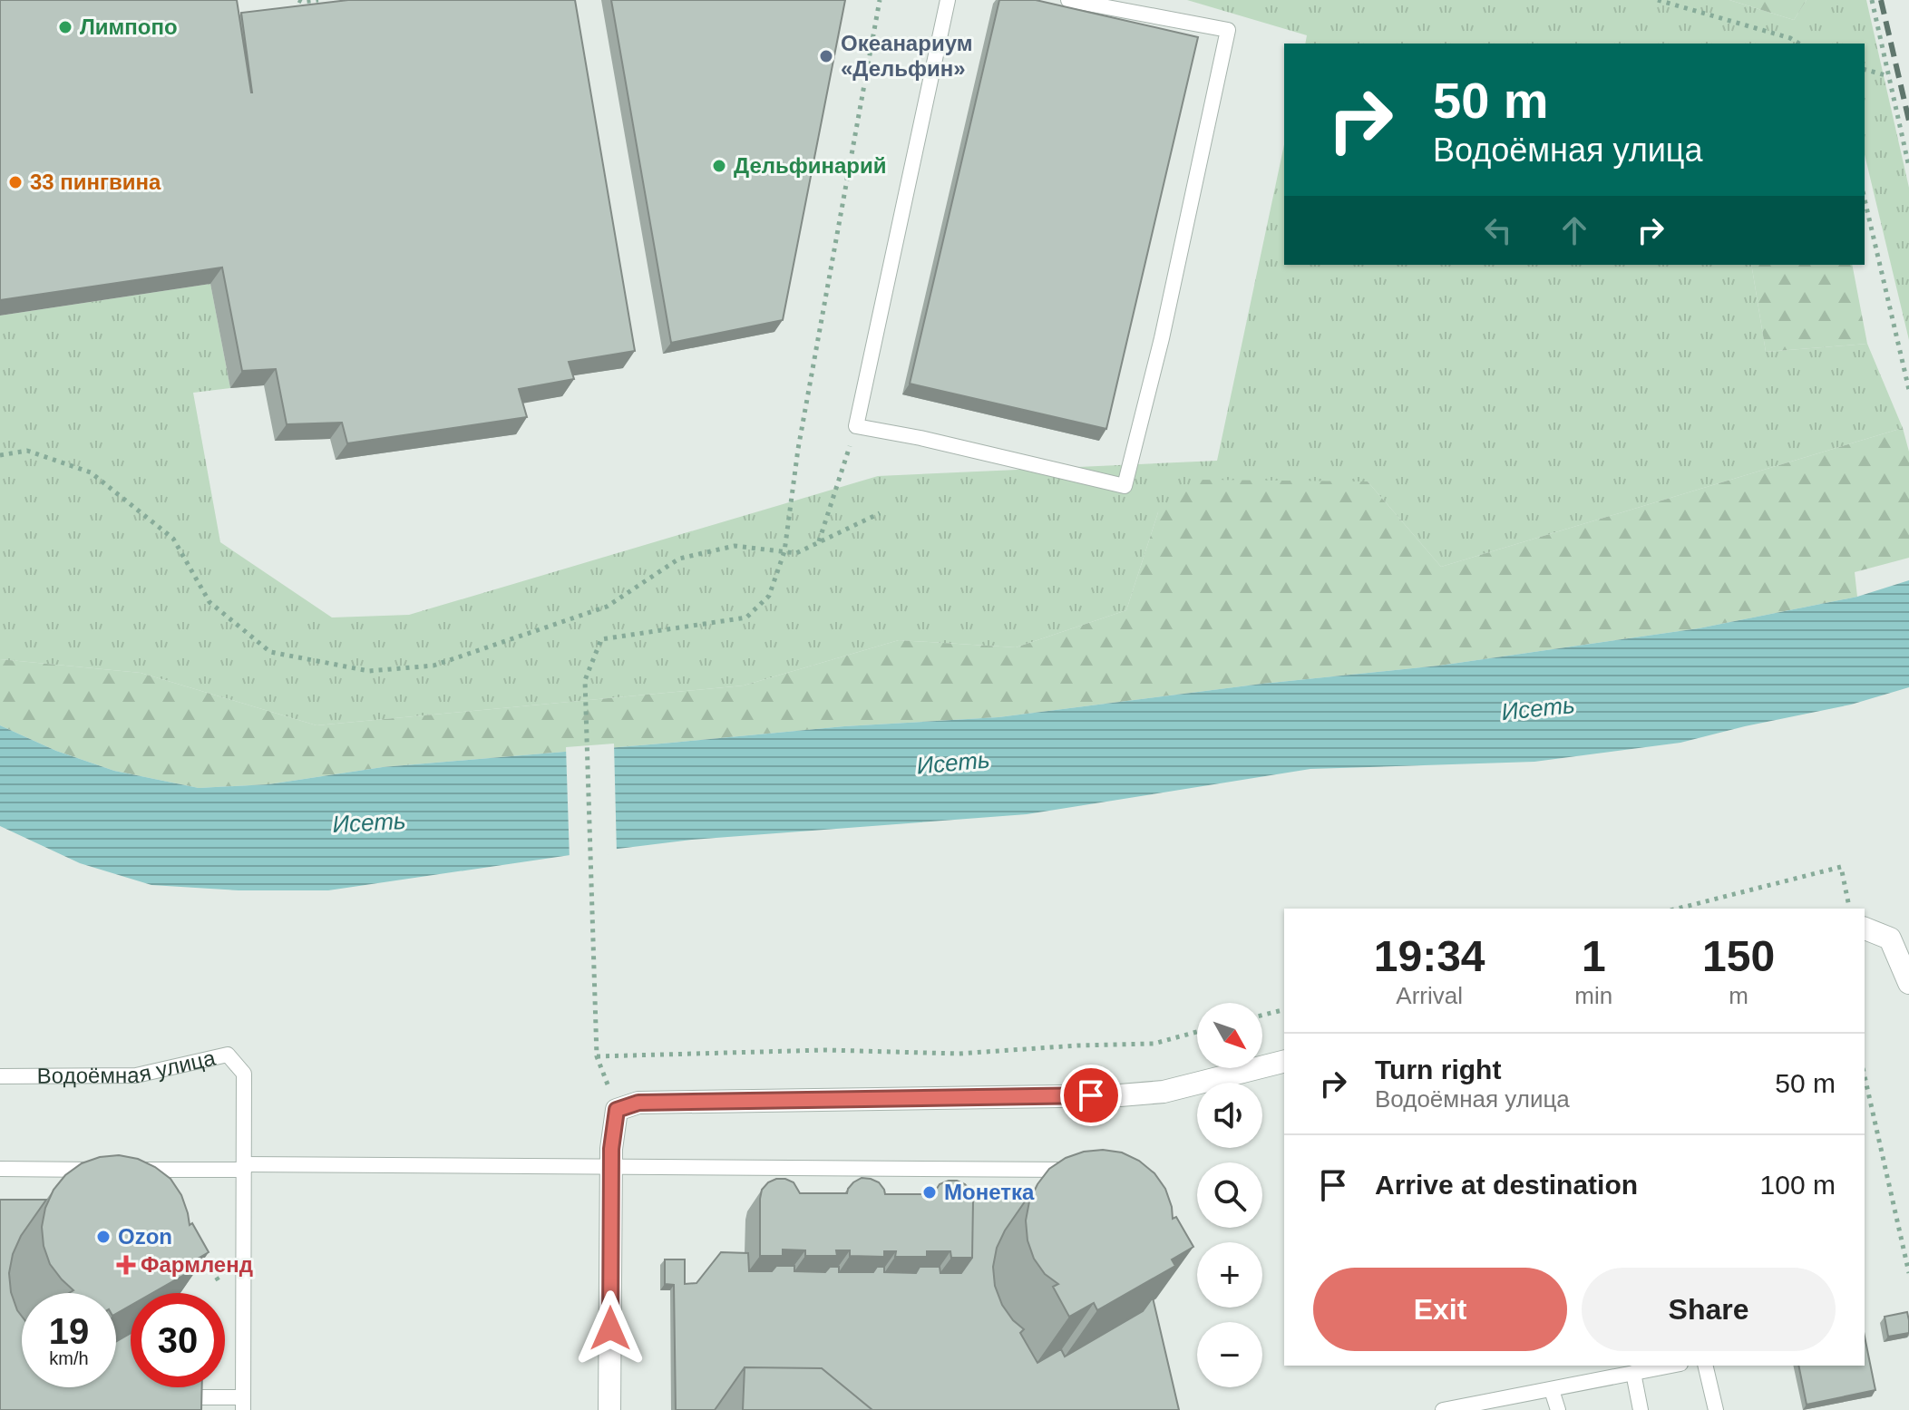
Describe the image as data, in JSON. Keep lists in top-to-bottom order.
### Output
{
  "streets": {
    "lane": ["Водоёмная улица"]
  },
  "water": ["Исеть"],
  "places": {
    "other": [
      "Лимпопо",
      "Океанариум «Дельфин»",
      "Дельфинарий",
      "33 пингвина",
      "Монетка",
      "Ozon"
    ],
    "health": ["Фармленд"]
  },
  "north": "bottom right",
  "page": {
    "turn": ["50 m", "Водоёмная улица"],
    "eta": [
      "19:34",
      "Arrival",
      "1",
      "min",
      "150",
      "m"
    ],
    "map_buttons": ["+", "−"],
    "list": [
      {
        "name": "Turn right",
        "note": "Водоёмная улица",
        "value": "50 m"
      },
      {
        "name": "Arrive at destination",
        "value": "100 m"
      }
    ],
    "buttons": ["Exit", "Share"],
    "speed": "19 km/h",
    "limit": "30"
  }
}
